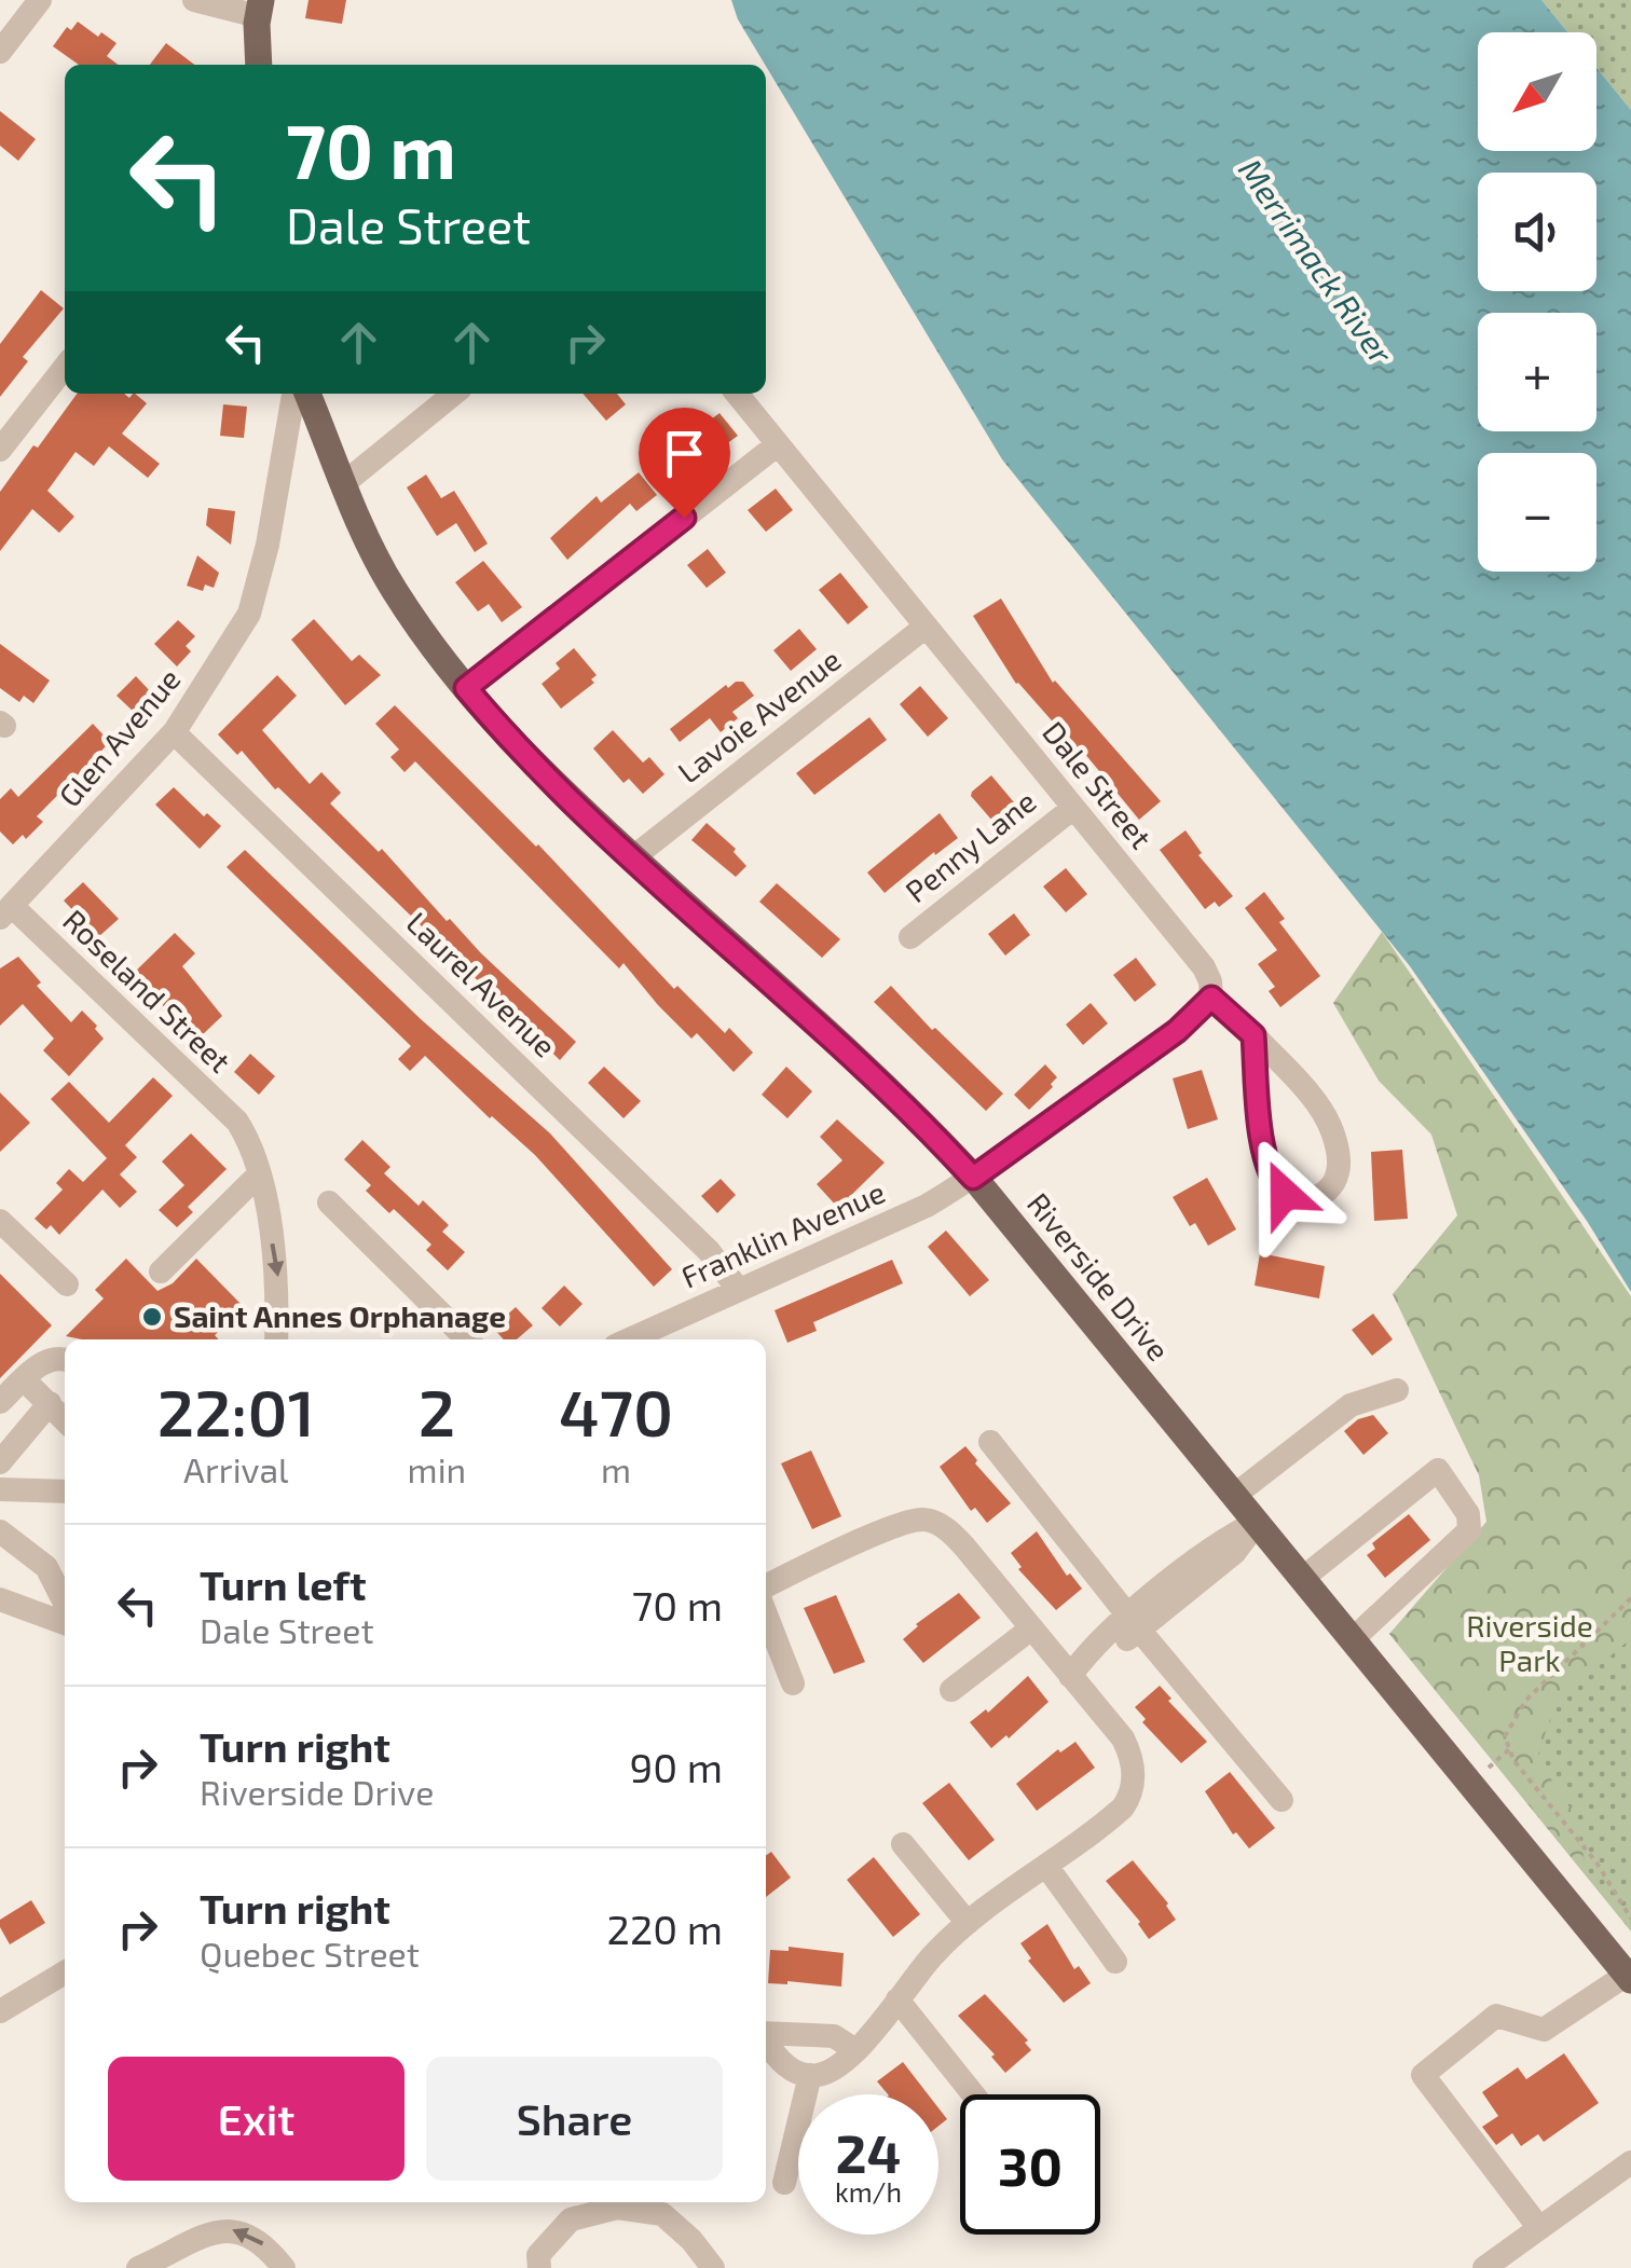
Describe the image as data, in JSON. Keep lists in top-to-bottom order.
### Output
{
  "streets": {
    "main road": ["Riverside Drive"],
    "street": [
      "Lavoie Avenue",
      "Glen Avenue",
      "Dale Street",
      "Penny Lane",
      "Laurel Avenue",
      "Roseland Street",
      "Franklin Avenue"
    ]
  },
  "crossings": [
    ["Lavoie Avenue", "Dale Street"],
    ["Lavoie Avenue", "Riverside Drive"],
    ["Glen Avenue", "Laurel Avenue"],
    ["Glen Avenue", "Roseland Street"],
    ["Dale Street", "Penny Lane"],
    ["Laurel Avenue", "Franklin Avenue"],
    ["Franklin Avenue", "Riverside Drive"]
  ],
  "water": ["Merrimack River"],
  "parks": ["Riverside Park"],
  "places": ["Saint Annes Orphanage"],
  "north": "bottom left",
  "page": {
    "map_buttons": ["+", "−"],
    "turn": ["70 m", "Dale Street"],
    "eta": [
      "22:01",
      "Arrival",
      "2",
      "min",
      "470",
      "m"
    ],
    "list": [
      {
        "name": "Turn left",
        "note": "Dale Street",
        "value": "70 m"
      },
      {
        "name": "Turn right",
        "note": "Riverside Drive",
        "value": "90 m"
      },
      {
        "name": "Turn right",
        "note": "Quebec Street",
        "value": "220 m"
      }
    ],
    "buttons": ["Exit", "Share"],
    "speed": "24 km/h",
    "limit": "30"
  }
}
